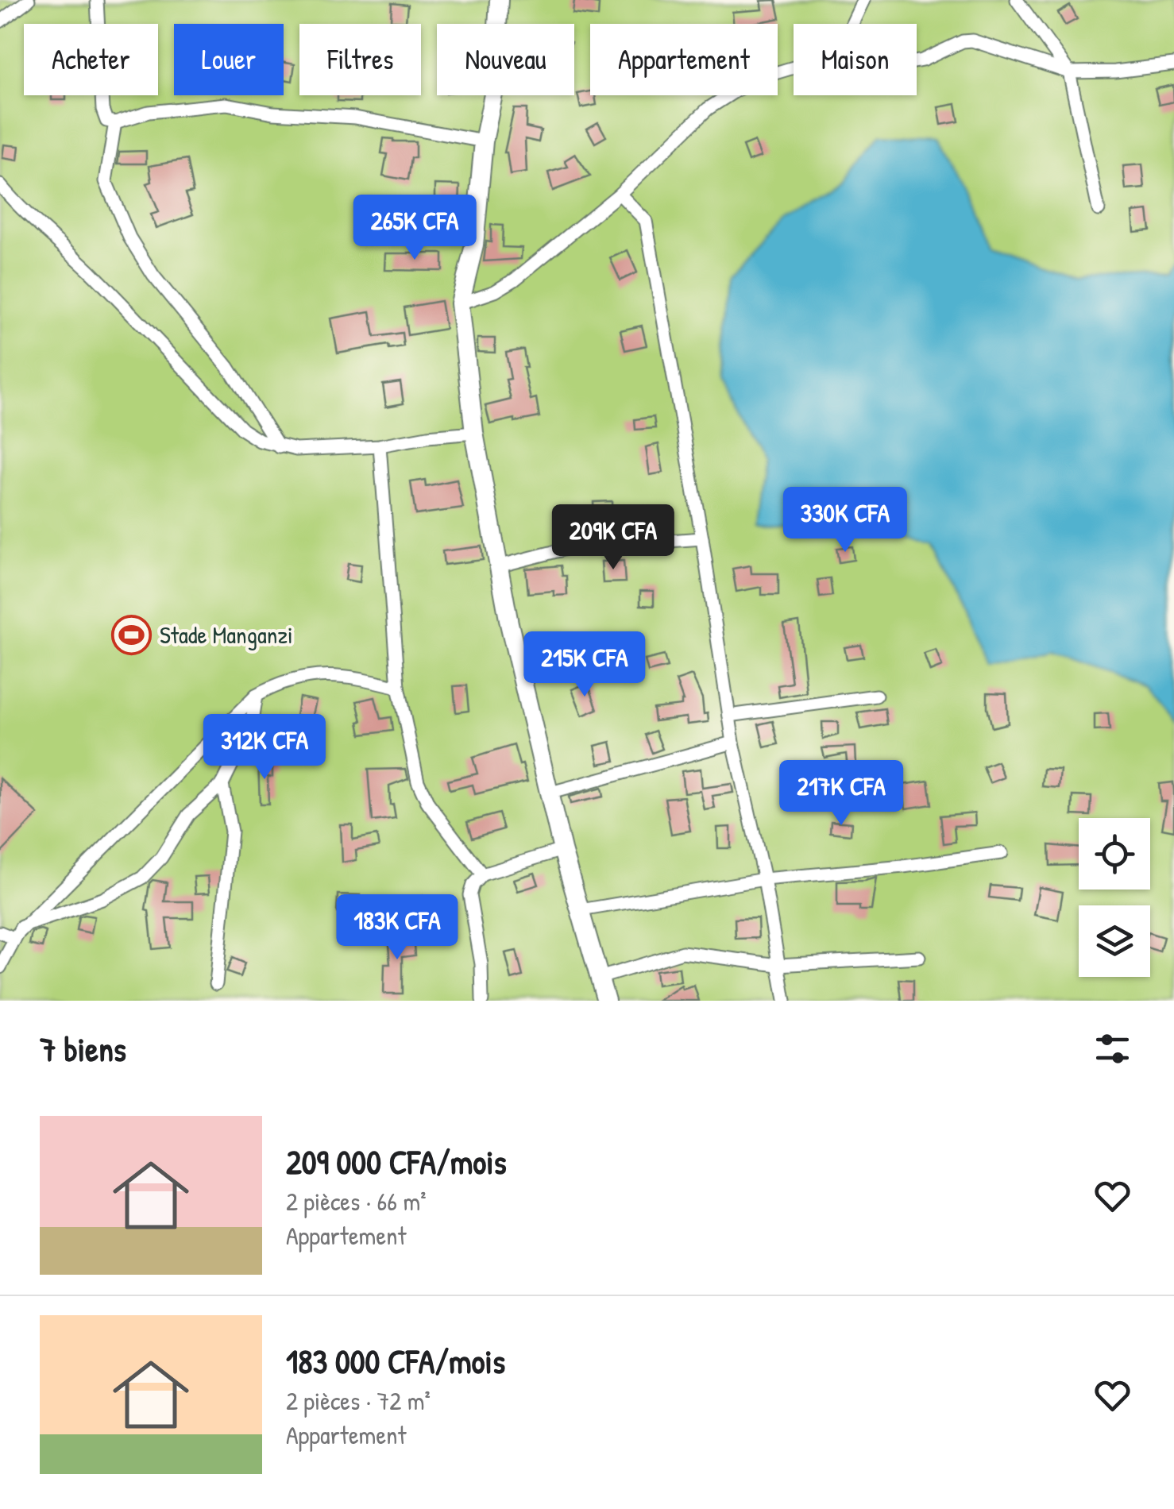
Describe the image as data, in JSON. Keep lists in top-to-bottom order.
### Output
{
  "places": {
    "sports": ["Stade Manganzi"]
  },
  "page": {
    "chip": [
      "Acheter",
      "Louer",
      "Filtres",
      "Nouveau",
      "Appartement",
      "Maison"
    ],
    "price": [
      "265K CFA",
      "330K CFA",
      "209K CFA",
      "215K CFA",
      "312K CFA",
      "217K CFA",
      "183K CFA"
    ],
    "heading": "7 biens",
    "list": [
      {
        "name": "209 000 CFA/mois",
        "note": "2 pièces · 66 m² · Appartement"
      },
      {
        "name": "183 000 CFA/mois",
        "note": "2 pièces · 72 m² · Appartement"
      }
    ]
  }
}
